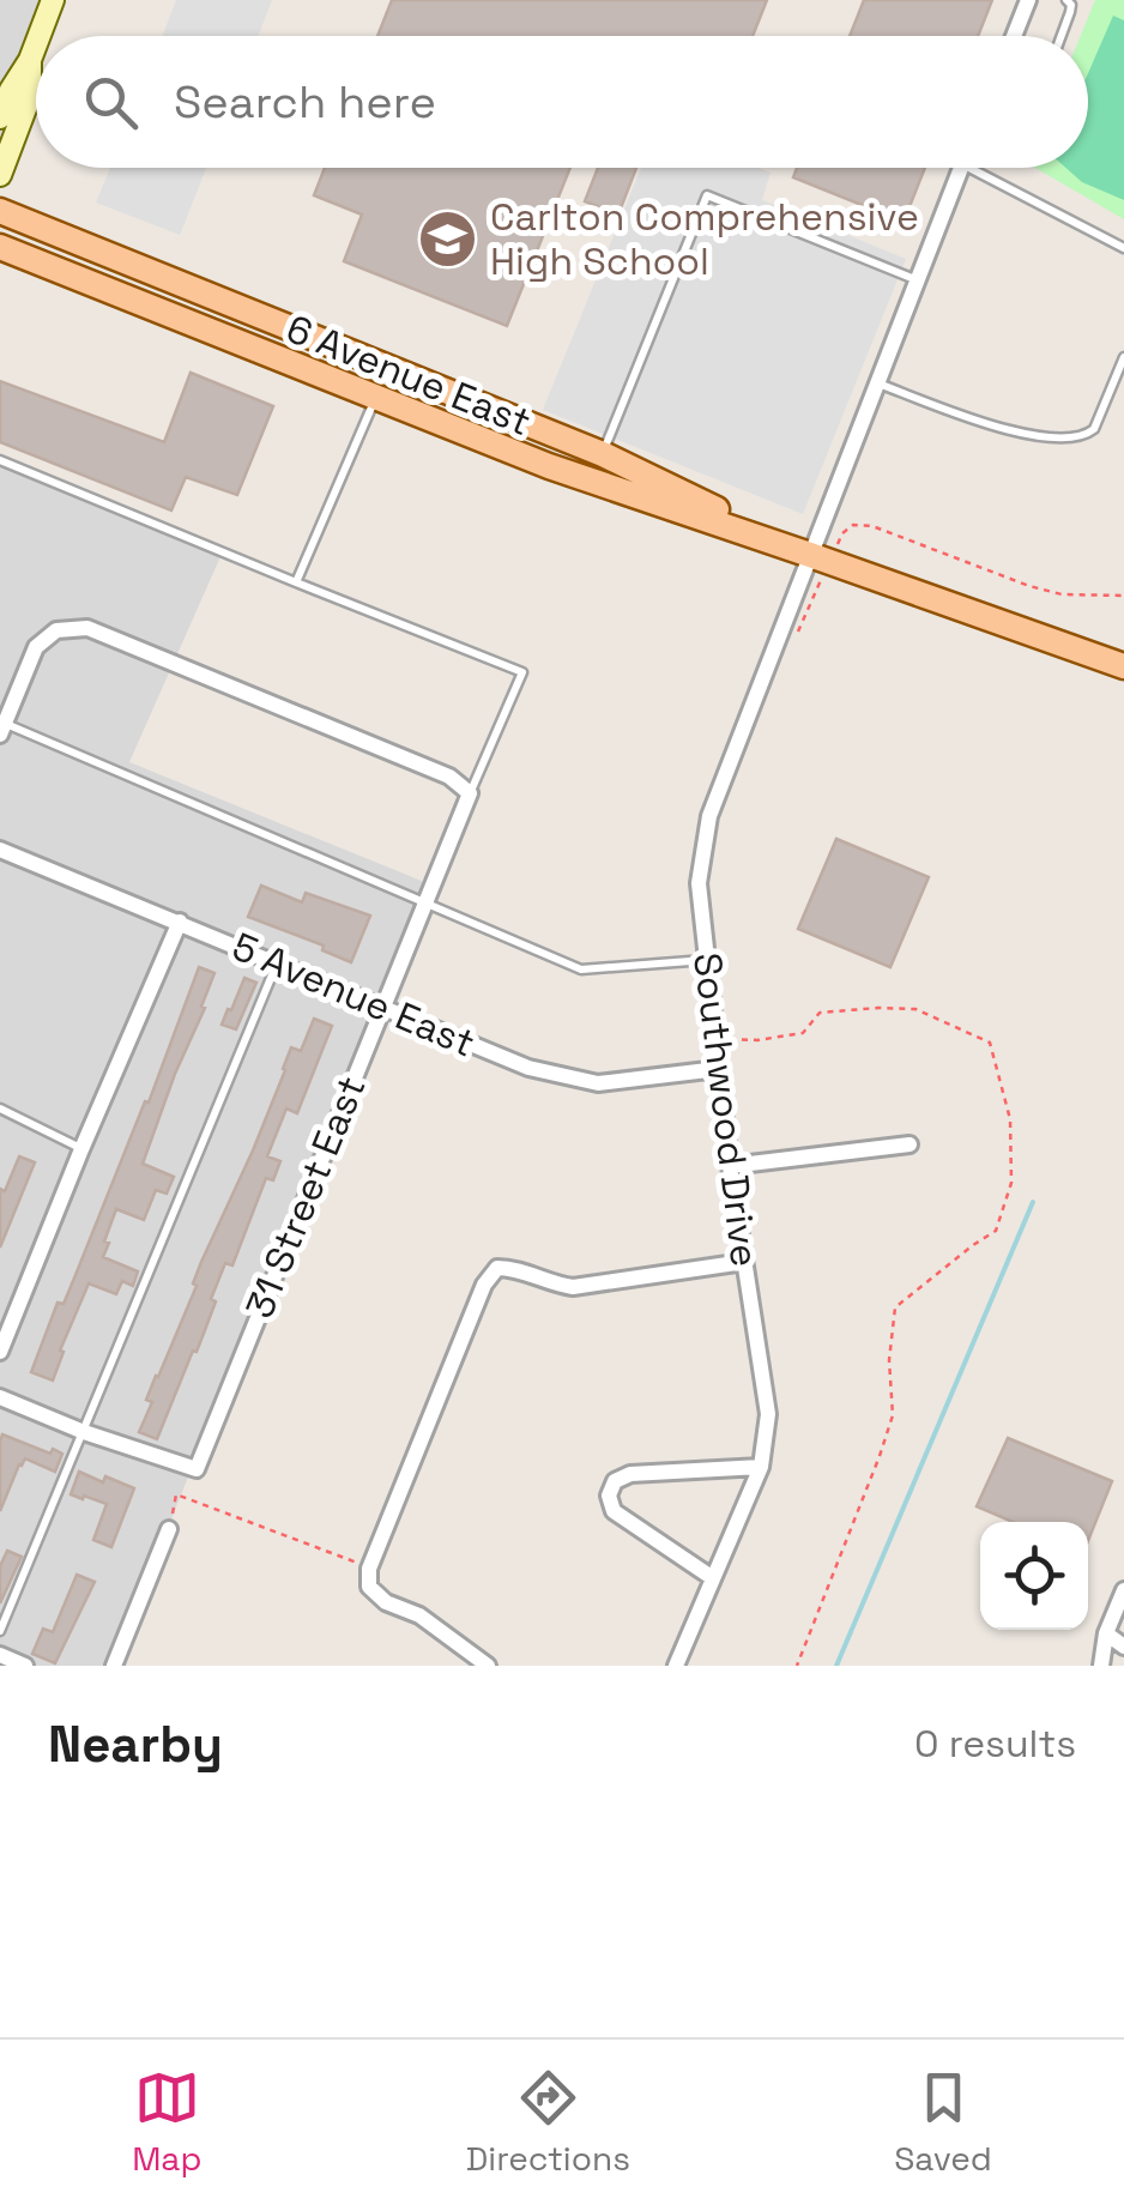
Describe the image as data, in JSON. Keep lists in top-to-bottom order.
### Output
{
  "streets": {
    "main road": ["6 Avenue East"],
    "street": ["5 Avenue East", "Southwood Drive", "31 Street East"]
  },
  "crossings": [
    ["6 Avenue East", "Southwood Drive"],
    ["5 Avenue East", "Southwood Drive"],
    ["5 Avenue East", "31 Street East"]
  ],
  "places": {
    "school or university": ["Carlton Comprehensive High School"]
  },
  "page": {
    "search": "Search here",
    "heading": ["Nearby", "0 results"],
    "nav": ["Map", "Directions", "Saved"]
  }
}
